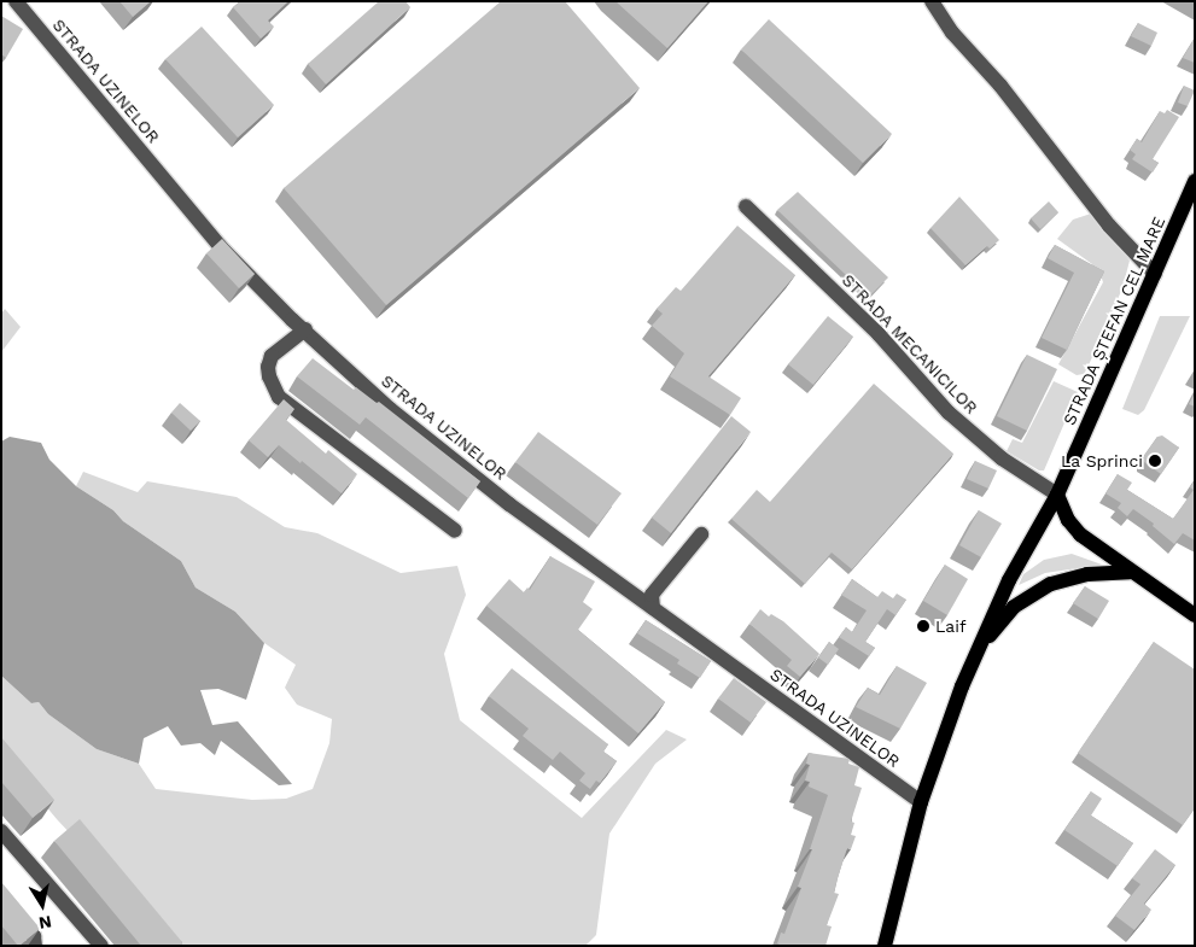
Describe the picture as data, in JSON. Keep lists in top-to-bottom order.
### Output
{
  "streets": {
    "main road": ["STRADA ȘTEFAN CEL MARE"],
    "street": ["STRADA UZINELOR", "STRADA MECANICILOR"]
  },
  "crossings": [
    ["STRADA UZINELOR", "STRADA ȘTEFAN CEL MARE"],
    ["STRADA ȘTEFAN CEL MARE", "STRADA MECANICILOR"]
  ],
  "places": ["La Sprinci", "Laif"],
  "north": "bottom"
}
